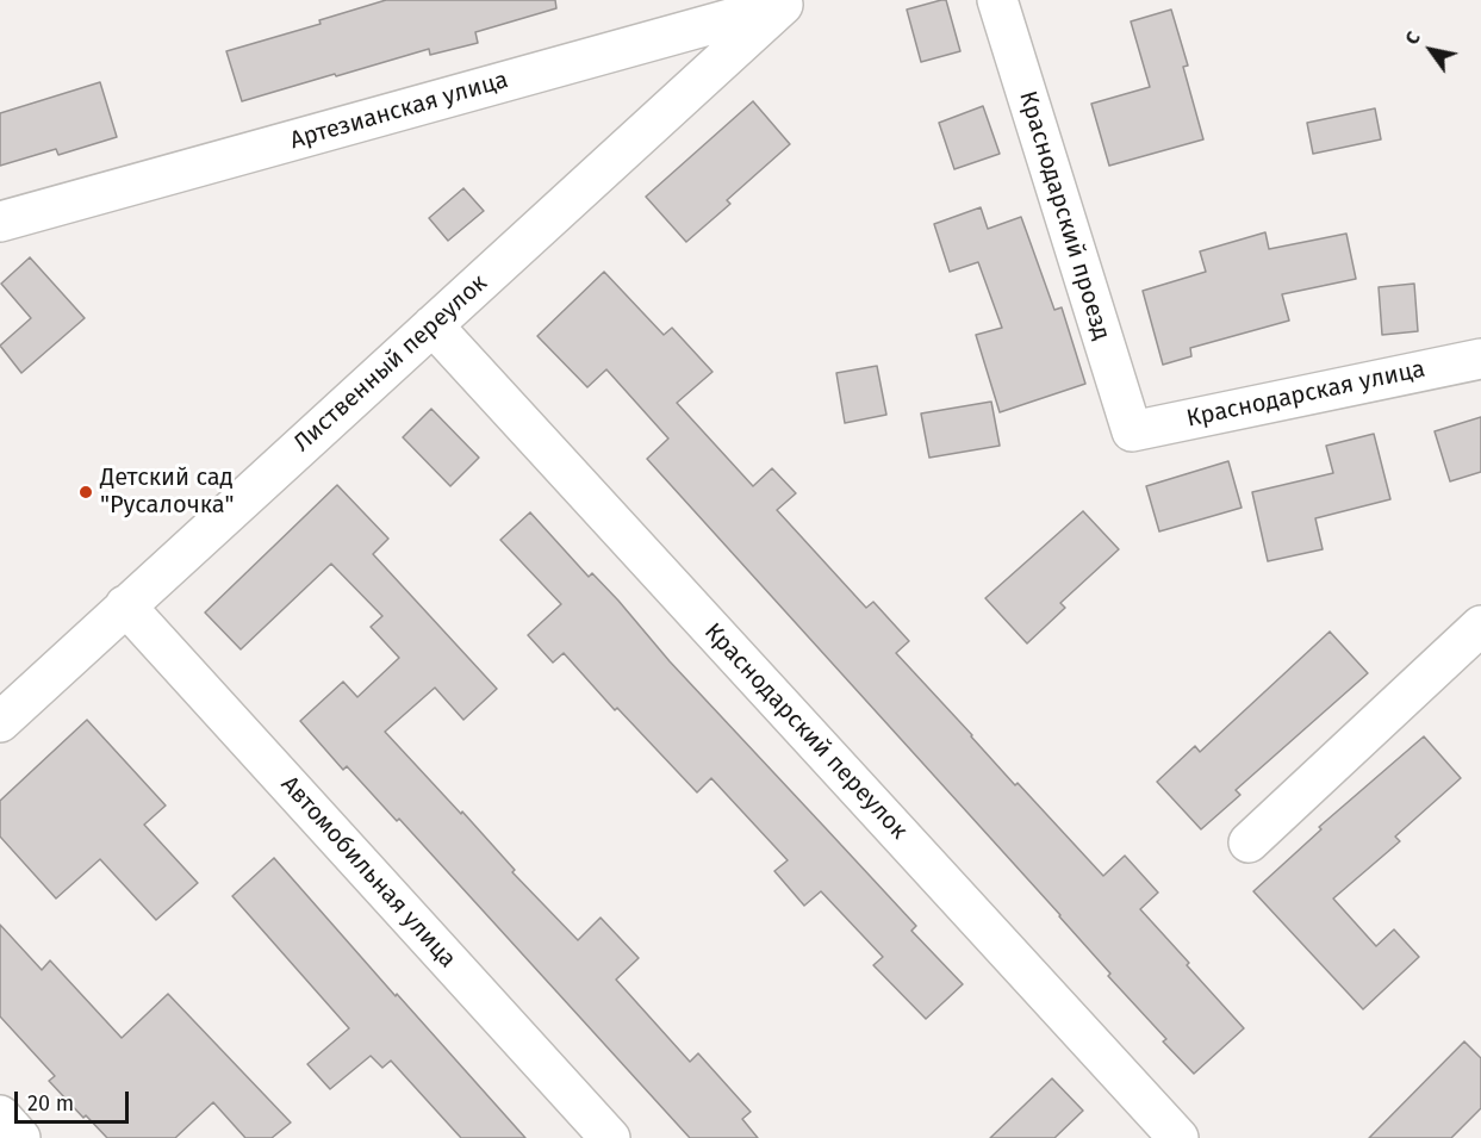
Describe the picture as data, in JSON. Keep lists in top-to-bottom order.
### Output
{
  "streets": {
    "street": [
      "Артезианская улица",
      "Краснодарский проезд",
      "Лиственный переулок",
      "Краснодарская улица",
      "Краснодарский переулок",
      "Автомобильная улица"
    ]
  },
  "crossings": [
    ["Артезианская улица", "Лиственный переулок"],
    ["Краснодарский проезд", "Краснодарская улица"],
    ["Лиственный переулок", "Краснодарский переулок"],
    ["Лиственный переулок", "Автомобильная улица"]
  ],
  "places": ["Детский сад \"Русалочка\""],
  "scale_bar": "20 m",
  "north": "top left"
}
